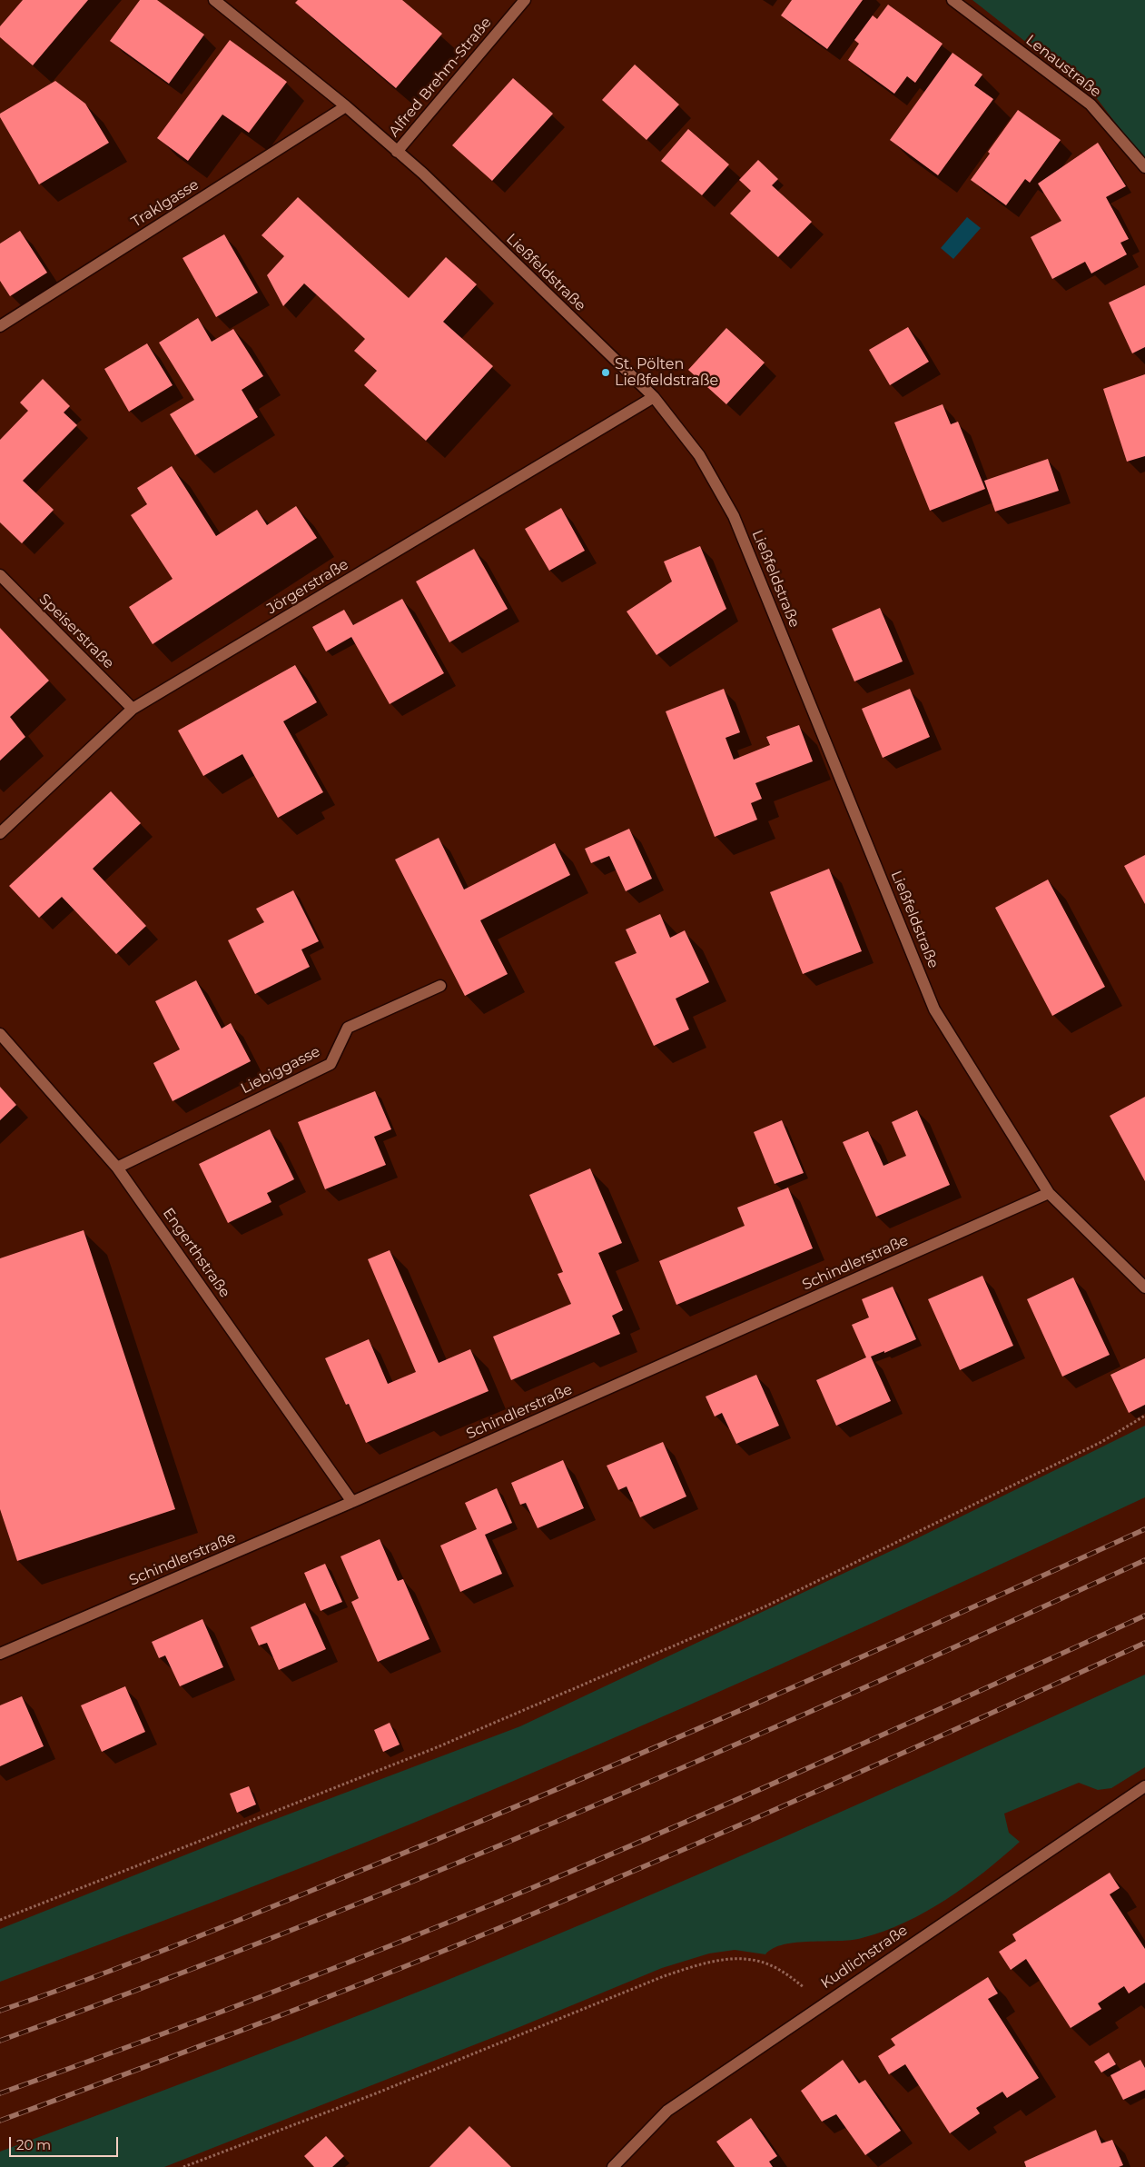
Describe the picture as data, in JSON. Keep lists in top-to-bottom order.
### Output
{
  "streets": {
    "street": [
      "Lenaustraße",
      "Alfred Brehm-Straße",
      "Traklgasse",
      "Ließfeldstraße",
      "Jörgerstraße",
      "Speiserstraße",
      "Liebiggasse",
      "Engerthstraße",
      "Schindlerstraße",
      "Kudlichstraße"
    ]
  },
  "crossings": [
    ["Alfred Brehm-Straße", "Ließfeldstraße"],
    ["Traklgasse", "Ließfeldstraße"],
    ["Ließfeldstraße", "Jörgerstraße"],
    ["Ließfeldstraße", "Schindlerstraße"],
    ["Jörgerstraße", "Speiserstraße"],
    ["Liebiggasse", "Engerthstraße"],
    ["Engerthstraße", "Schindlerstraße"]
  ],
  "places": ["St. Pölten Ließfeldstraße"],
  "scale_bar": "20 m"
}
